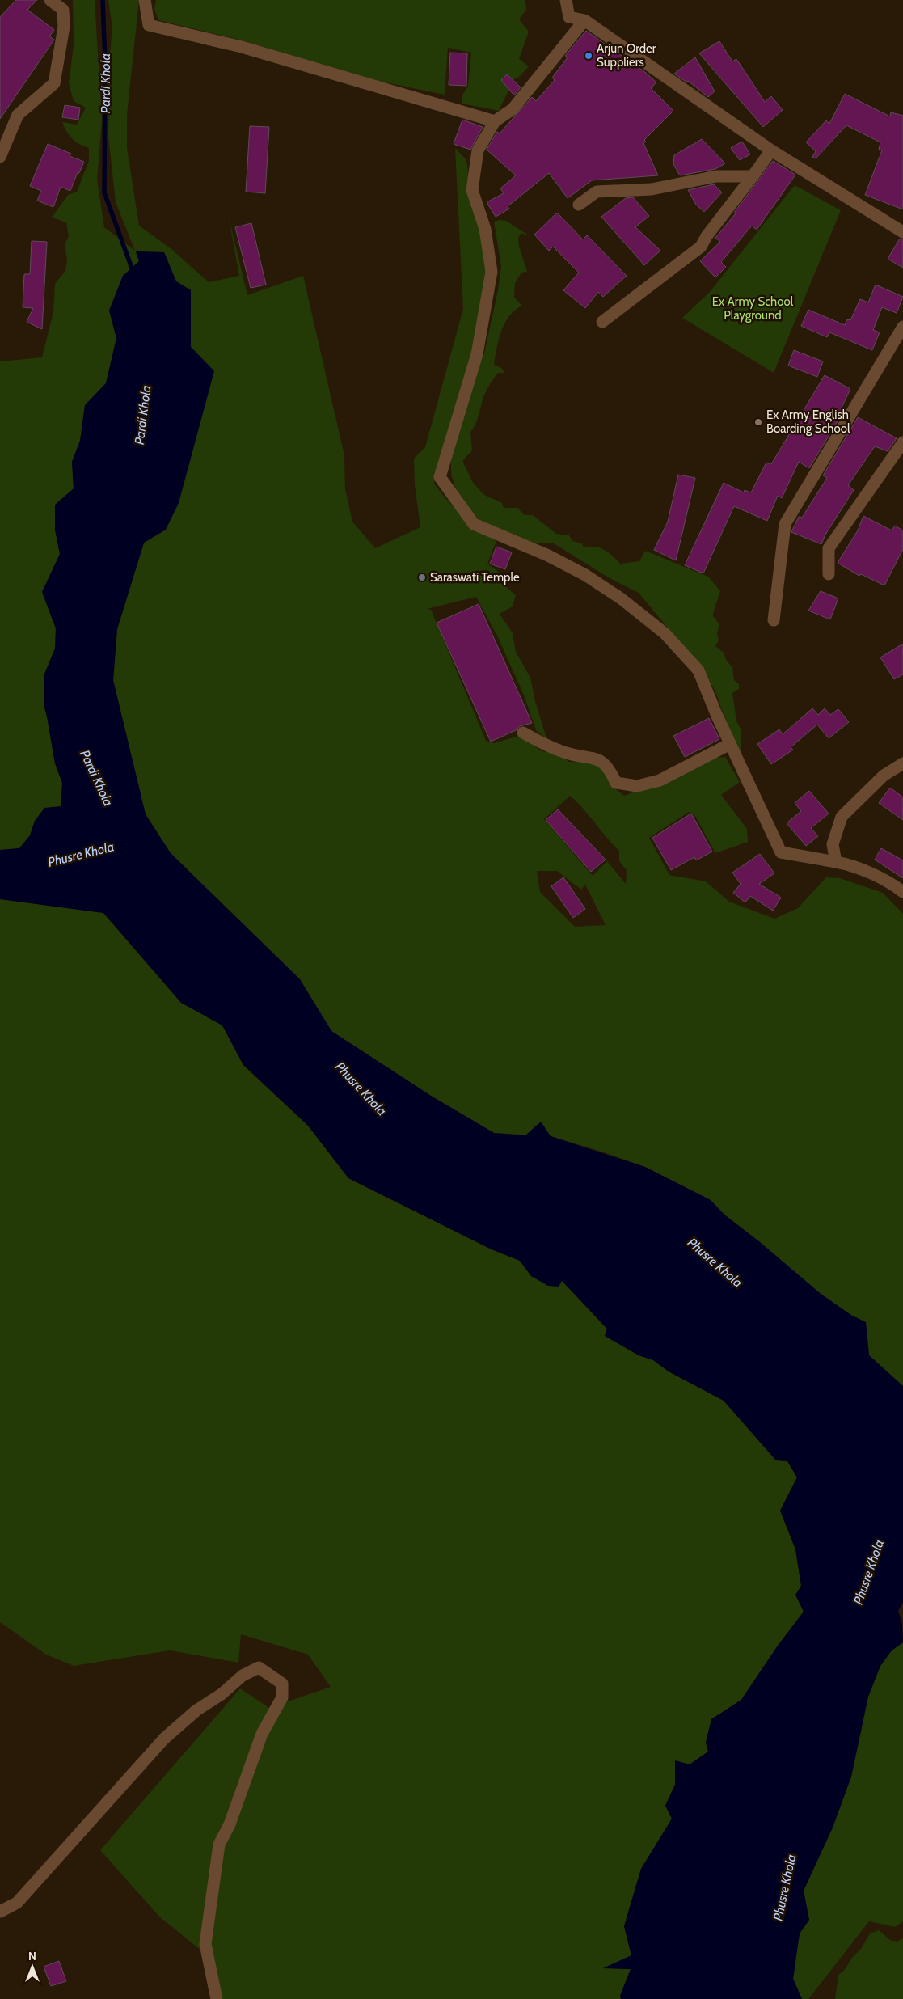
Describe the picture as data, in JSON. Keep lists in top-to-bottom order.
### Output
{
  "water": ["Pardi Khola", "Phusre Khola"],
  "parks": ["Ex Army School Playground"],
  "places": ["Arjun Order Suppliers", "Ex Army English Boarding School", "Saraswati Temple"],
  "north": "top"
}
